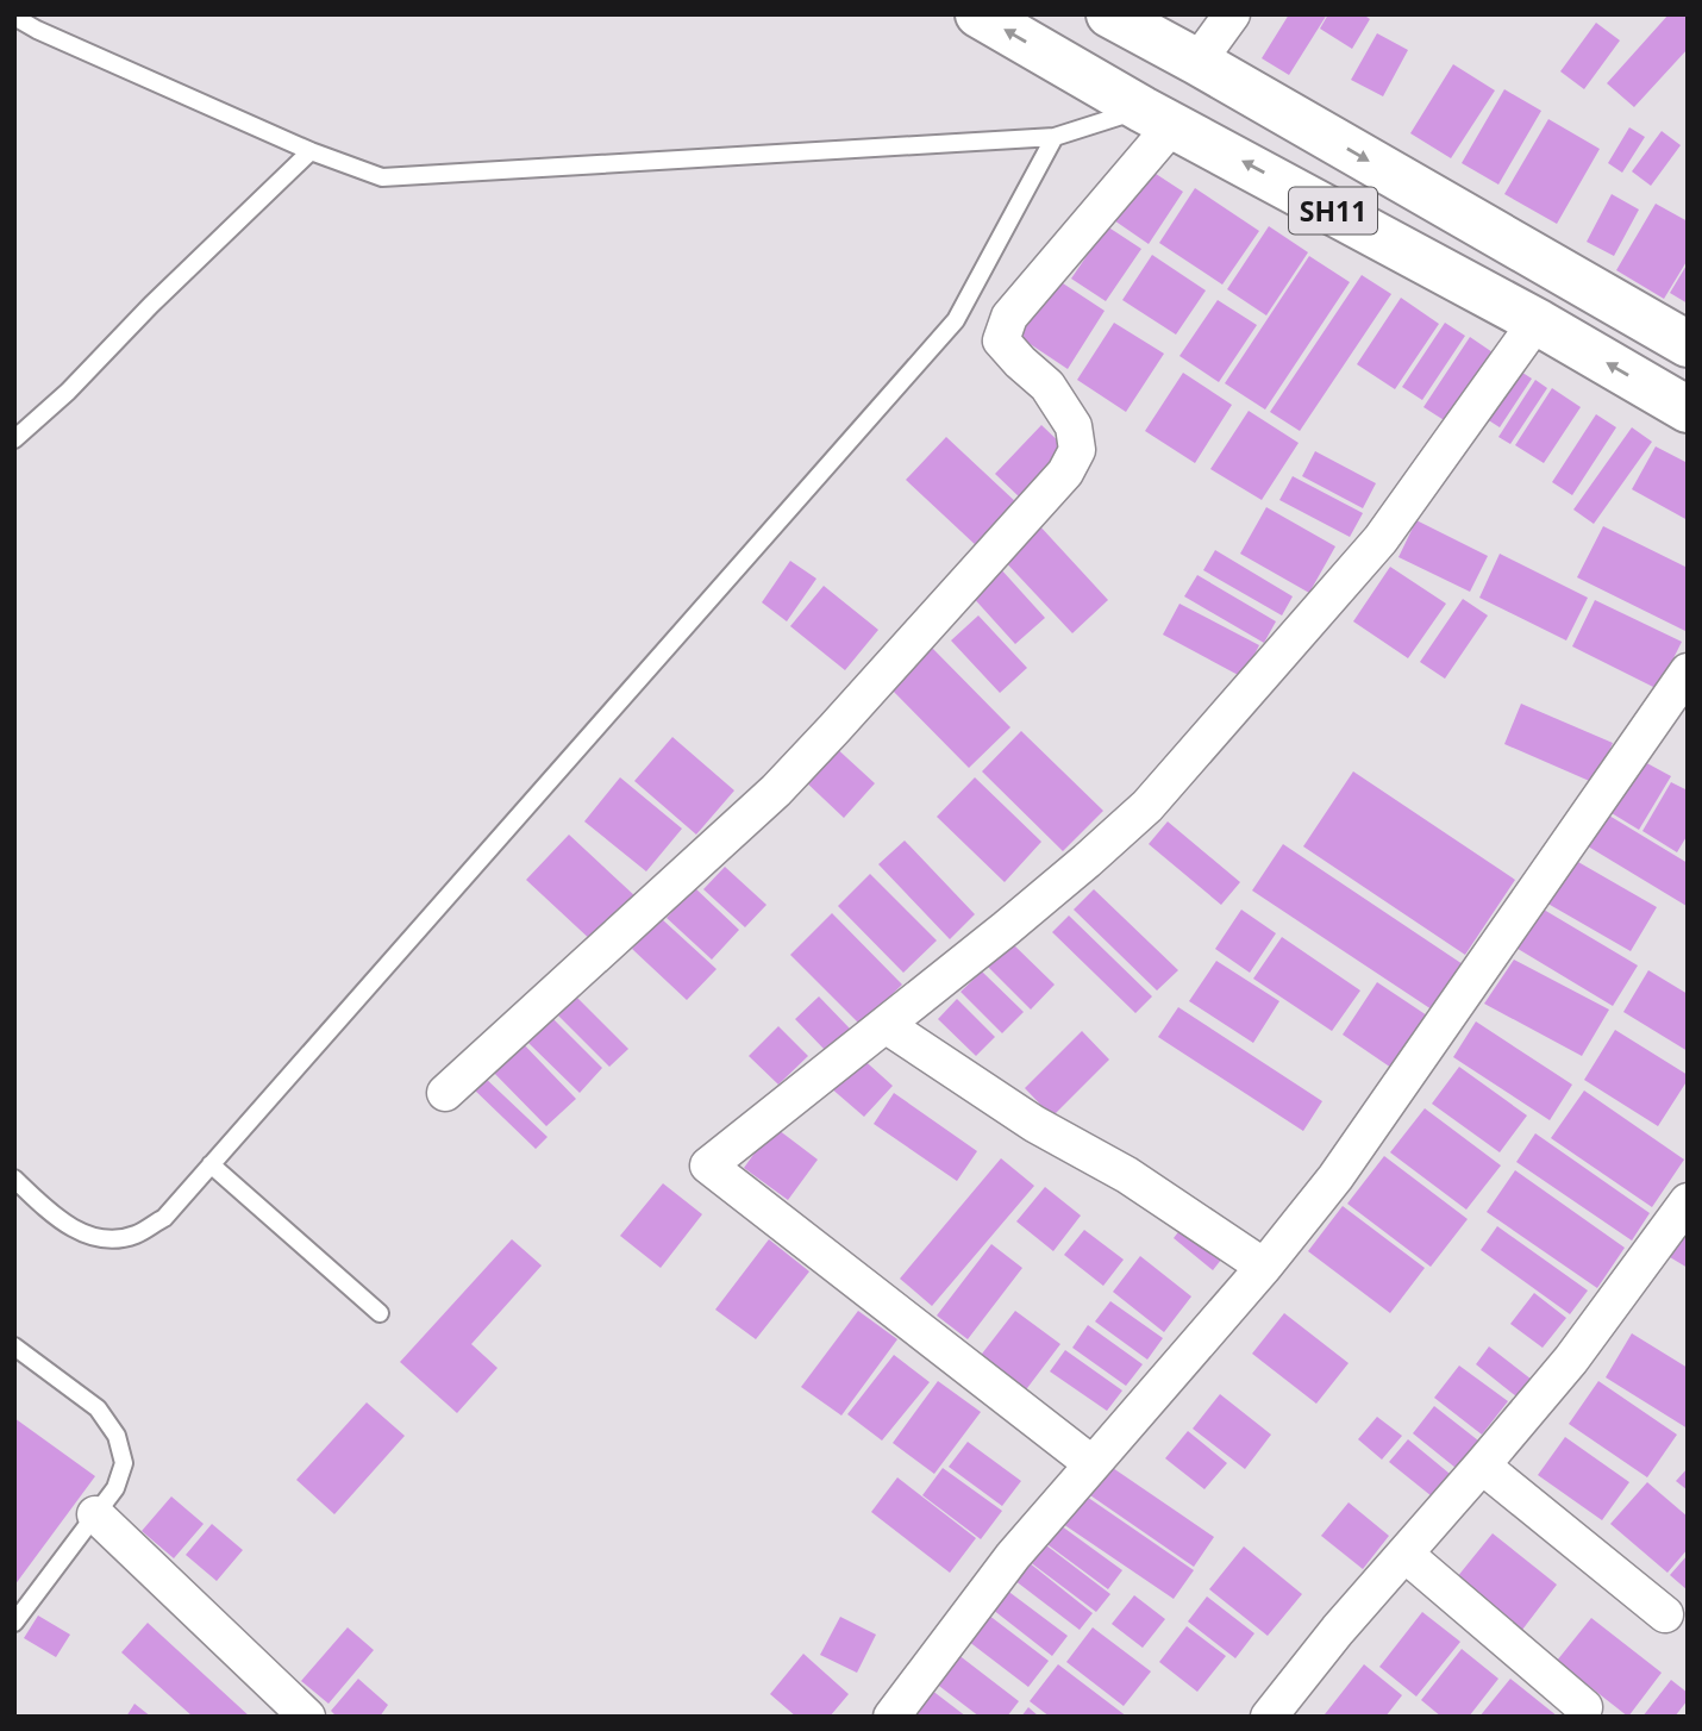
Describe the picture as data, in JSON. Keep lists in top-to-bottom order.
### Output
{
  "streets": {
    "main road": ["SH11"]
  }
}
